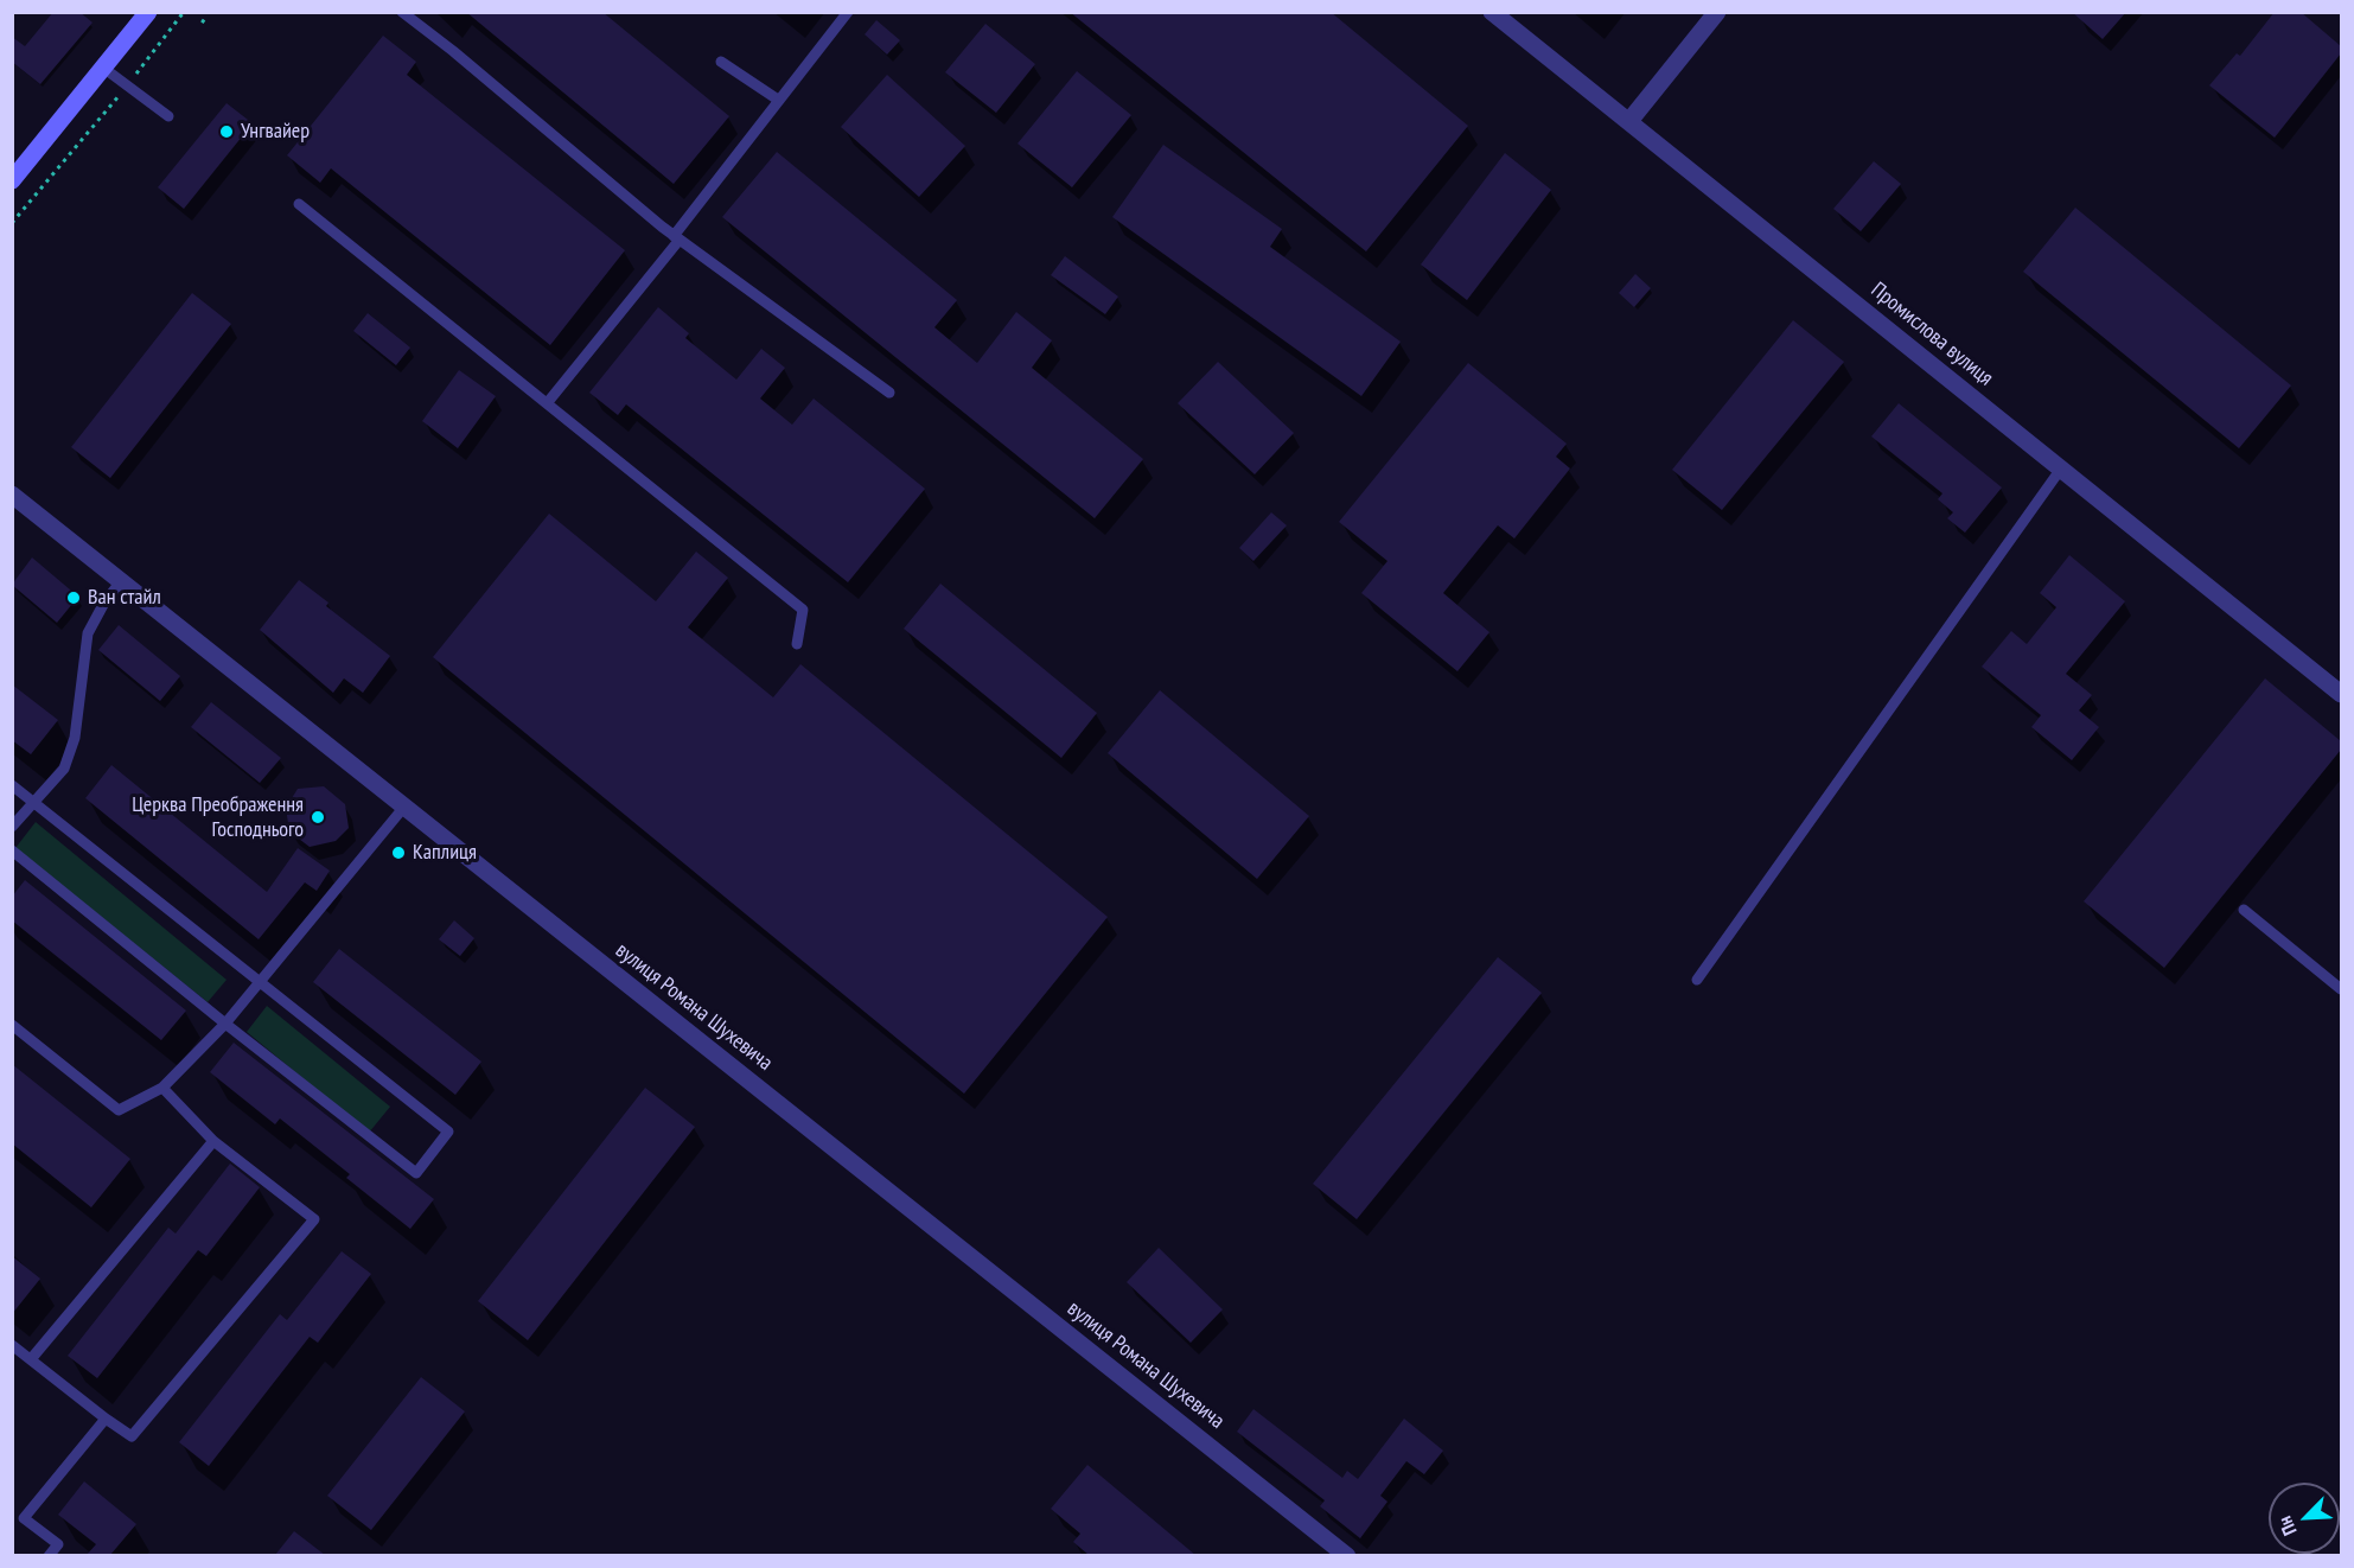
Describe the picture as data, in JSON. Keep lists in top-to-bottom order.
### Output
{
  "streets": {
    "street": ["Промислова вулиця", "вулиця Романа Шухевича"]
  },
  "places": [
    "Унгвайер",
    "Ван стайл",
    "Церква Преображення Господнього",
    "Каплиця"
  ],
  "north": "bottom left"
}
